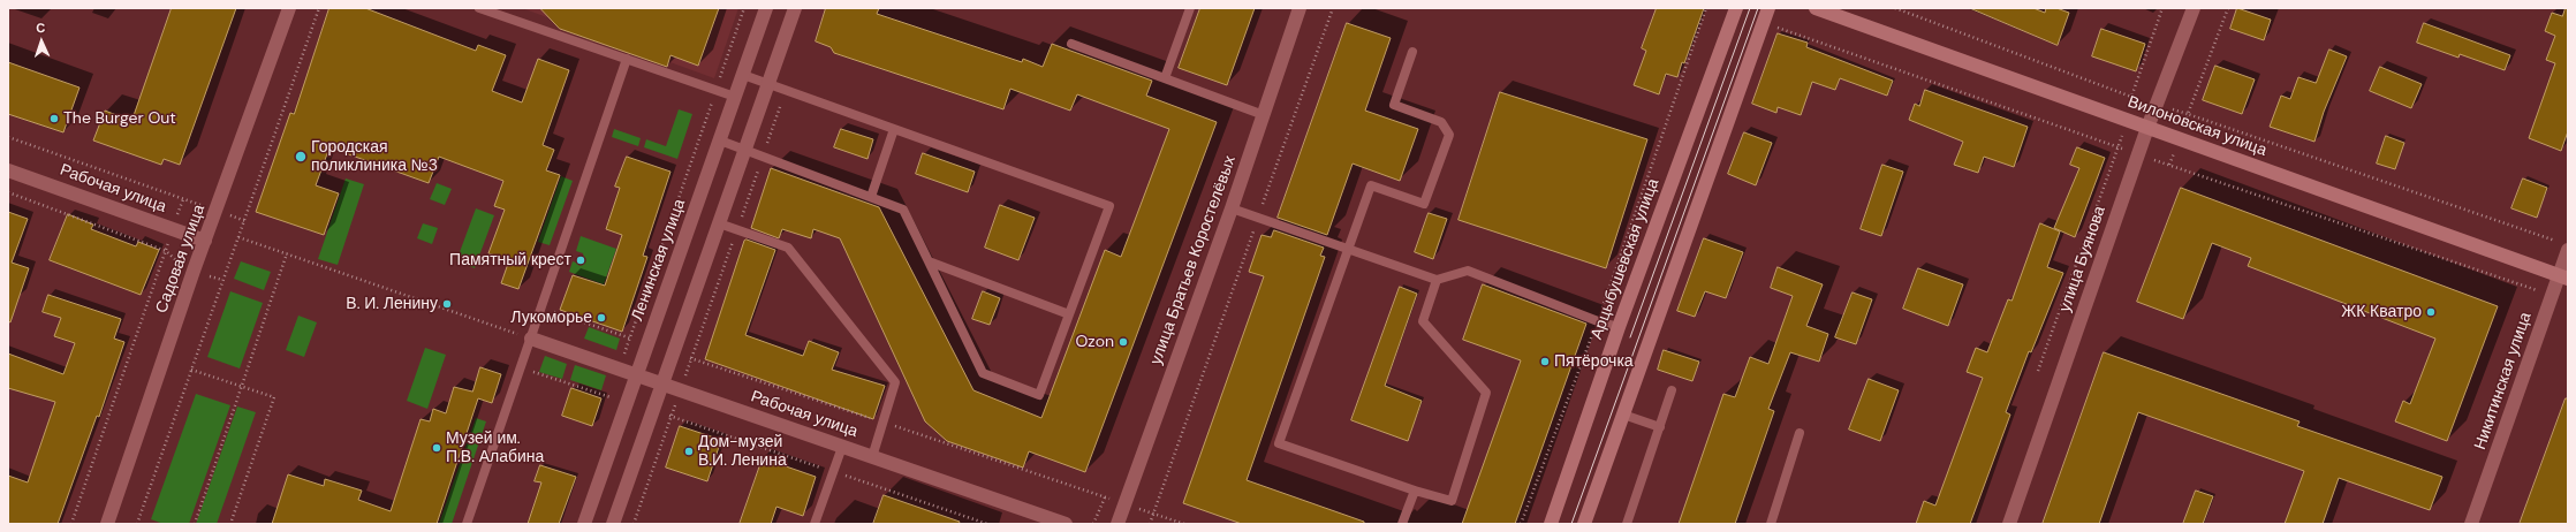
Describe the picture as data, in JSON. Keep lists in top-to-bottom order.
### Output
{
  "streets": {
    "main road": ["Вилоновская улица", "Арцыбушевская улица"],
    "street": [
      "Рабочая улица",
      "Садовая улица",
      "улица Буянова",
      "Ленинская улица",
      "улица Братьев Коростелёвых",
      "Никитинская улица"
    ]
  },
  "crossings": [
    ["Вилоновская улица", "улица Буянова"],
    ["Вилоновская улица", "Никитинская улица"],
    ["Рабочая улица", "Садовая улица"],
    ["Рабочая улица", "Ленинская улица"]
  ],
  "places": [
    "The Burger Out",
    "Городская поликлиника №3",
    "Памятный крест",
    "В. И. Ленину",
    "ЖК Кватро",
    "Лукоморье",
    "Ozon",
    "Пятёрочка",
    "Музей им. П.В. Алабина",
    "Дом-музей В.И. Ленина"
  ],
  "north": "top"
}
